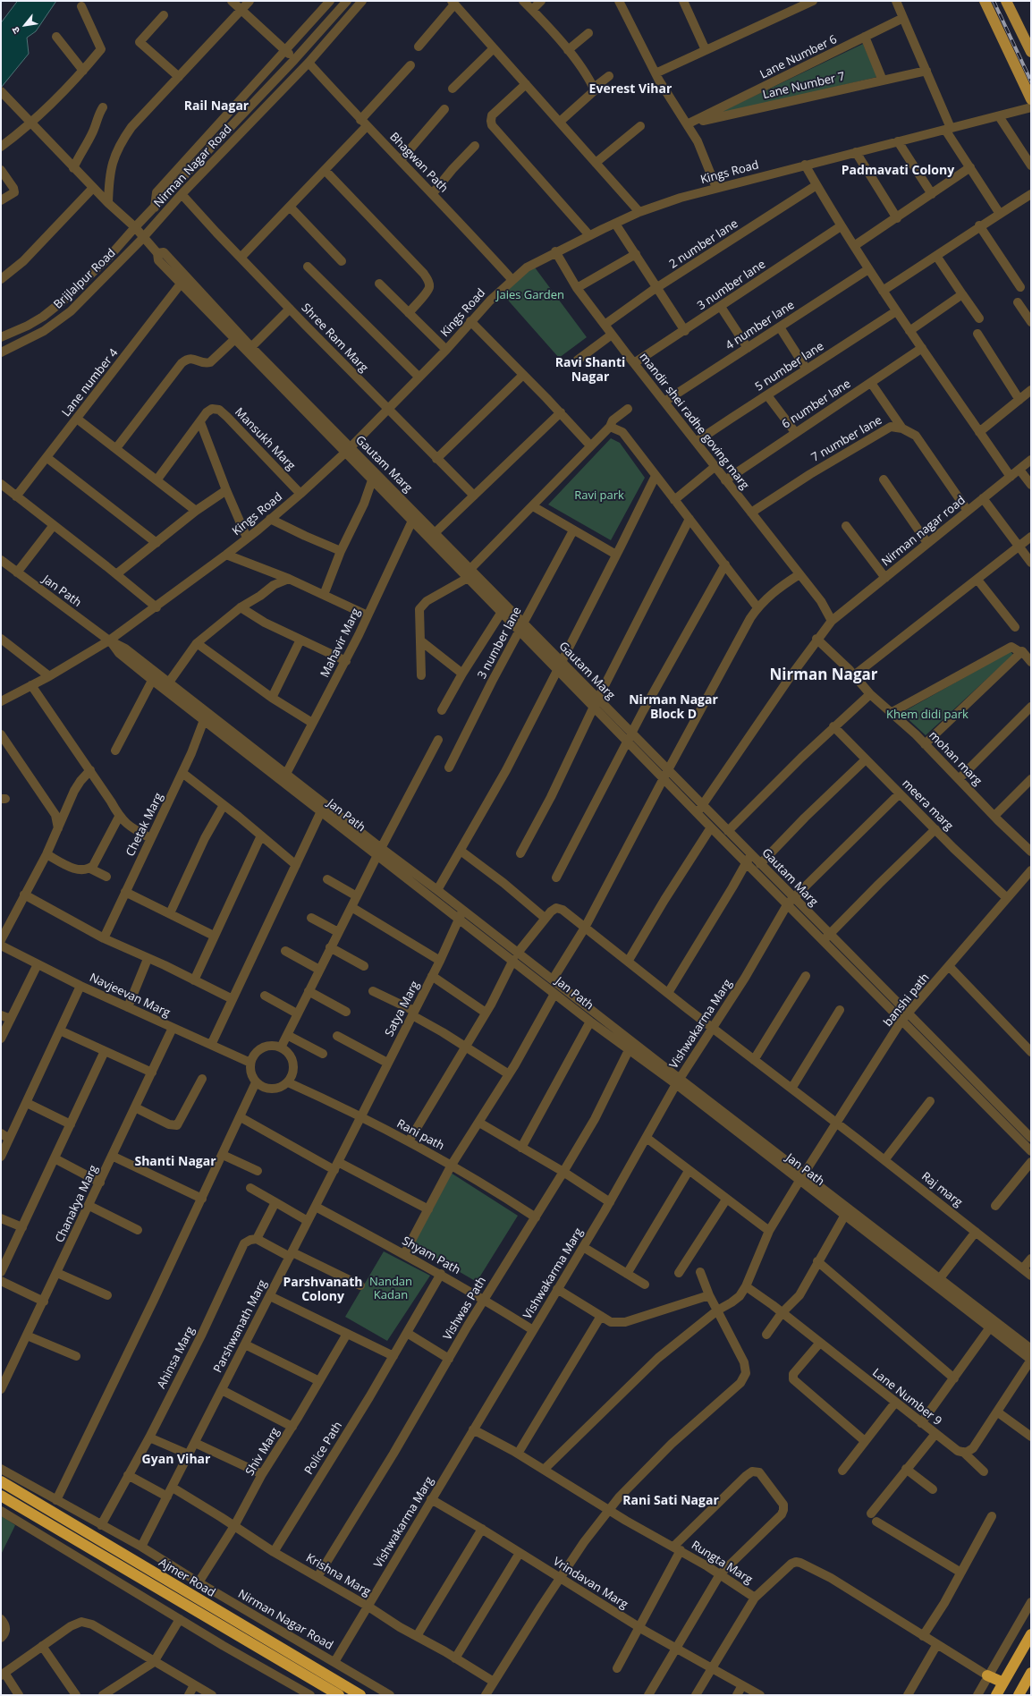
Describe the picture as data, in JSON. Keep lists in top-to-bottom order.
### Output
{
  "streets": {
    "highway": ["Ajmer Road"],
    "street": [
      "Lane Number 6",
      "Lane Number 7",
      "Bhagwan Path",
      "Nirman Nagar Road",
      "Kings Road",
      "2 number lane",
      "Brijlalpur Road",
      "3 number lane",
      "4 number lane",
      "Shree Ram Marg",
      "5 number lane",
      "Lane number 4",
      "6 number lane",
      "mandir shei radhe goving marg",
      "Mansukh Marg",
      "7 number lane",
      "Gautam Marg",
      "Nirman nagar road",
      "Jan Path",
      "Mahavir Marg",
      "mohan marg",
      "meera marg",
      "Chetak Marg",
      "Navjeevan Marg",
      "banshi path",
      "Satya Marg",
      "Vishwakarma Marg",
      "Rani path",
      "Raj marg",
      "Chanakya Marg",
      "Shyam Path",
      "Vishwas Path",
      "Parshwanath Marg",
      "Ahinsa Marg",
      "Lane Number 9",
      "Police Path",
      "Shiv Marg",
      "Rungta Marg",
      "Krishna Marg",
      "Vrindavan Marg"
    ]
  },
  "crossings": [
    ["Lane Number 6", "Lane Number 7"],
    ["Bhagwan Path", "Nirman Nagar Road"],
    ["Bhagwan Path", "Kings Road"],
    ["Nirman Nagar Road", "Brijlalpur Road"],
    ["Nirman Nagar Road", "Shree Ram Marg"],
    ["Nirman Nagar Road", "Vishwakarma Marg"],
    ["Nirman Nagar Road", "Parshwanath Marg"],
    ["Nirman Nagar Road", "Ahinsa Marg"],
    ["Nirman Nagar Road", "Shiv Marg"],
    ["Kings Road", "Shree Ram Marg"],
    ["Kings Road", "mandir shei radhe goving marg"],
    ["Kings Road", "Mansukh Marg"],
    ["Kings Road", "Gautam Marg"],
    ["Kings Road", "Jan Path"],
    ["2 number lane", "mandir shei radhe goving marg"],
    ["3 number lane", "mandir shei radhe goving marg"],
    ["3 number lane", "Gautam Marg"],
    ["4 number lane", "mandir shei radhe goving marg"],
    ["5 number lane", "mandir shei radhe goving marg"],
    ["6 number lane", "mandir shei radhe goving marg"],
    ["mandir shei radhe goving marg", "7 number lane"],
    ["mandir shei radhe goving marg", "Nirman nagar road"],
    ["Gautam Marg", "banshi path"],
    ["Gautam Marg", "Vishwakarma Marg"],
    ["Jan Path", "Mahavir Marg"],
    ["Jan Path", "Chetak Marg"],
    ["Jan Path", "banshi path"],
    ["Jan Path", "Satya Marg"],
    ["Jan Path", "Vishwakarma Marg"],
    ["Jan Path", "Vishwas Path"],
    ["meera marg", "banshi path"],
    ["Navjeevan Marg", "Rani path"],
    ["Navjeevan Marg", "Chanakya Marg"],
    ["banshi path", "Raj marg"],
    ["banshi path", "Lane Number 9"],
    ["banshi path", "Rungta Marg"],
    ["Satya Marg", "Rani path"],
    ["Satya Marg", "Parshwanath Marg"],
    ["Vishwakarma Marg", "Raj marg"],
    ["Vishwakarma Marg", "Shyam Path"],
    ["Vishwakarma Marg", "Rungta Marg"],
    ["Vishwakarma Marg", "Krishna Marg"],
    ["Vishwakarma Marg", "Vrindavan Marg"],
    ["Rani path", "Vishwas Path"],
    ["Rani path", "Parshwanath Marg"],
    ["Shyam Path", "Vishwas Path"],
    ["Shyam Path", "Parshwanath Marg"],
    ["Shyam Path", "Police Path"],
    ["Vishwas Path", "Krishna Marg"],
    ["Parshwanath Marg", "Krishna Marg"],
    ["Police Path", "Krishna Marg"],
    ["Shiv Marg", "Krishna Marg"]
  ],
  "districts": [
    "Everest Vihar",
    "Rail Nagar",
    "Padmavati Colony",
    "Ravi Shanti Nagar",
    "Nirman Nagar",
    "Nirman Nagar Block D",
    "Shanti Nagar",
    "Parshvanath Colony",
    "Gyan Vihar",
    "Rani Sati Nagar"
  ],
  "parks": [
    "Jaies Garden",
    "Ravi park",
    "Khem didi park",
    "Nandan Kadan"
  ],
  "north": "bottom left"
}
